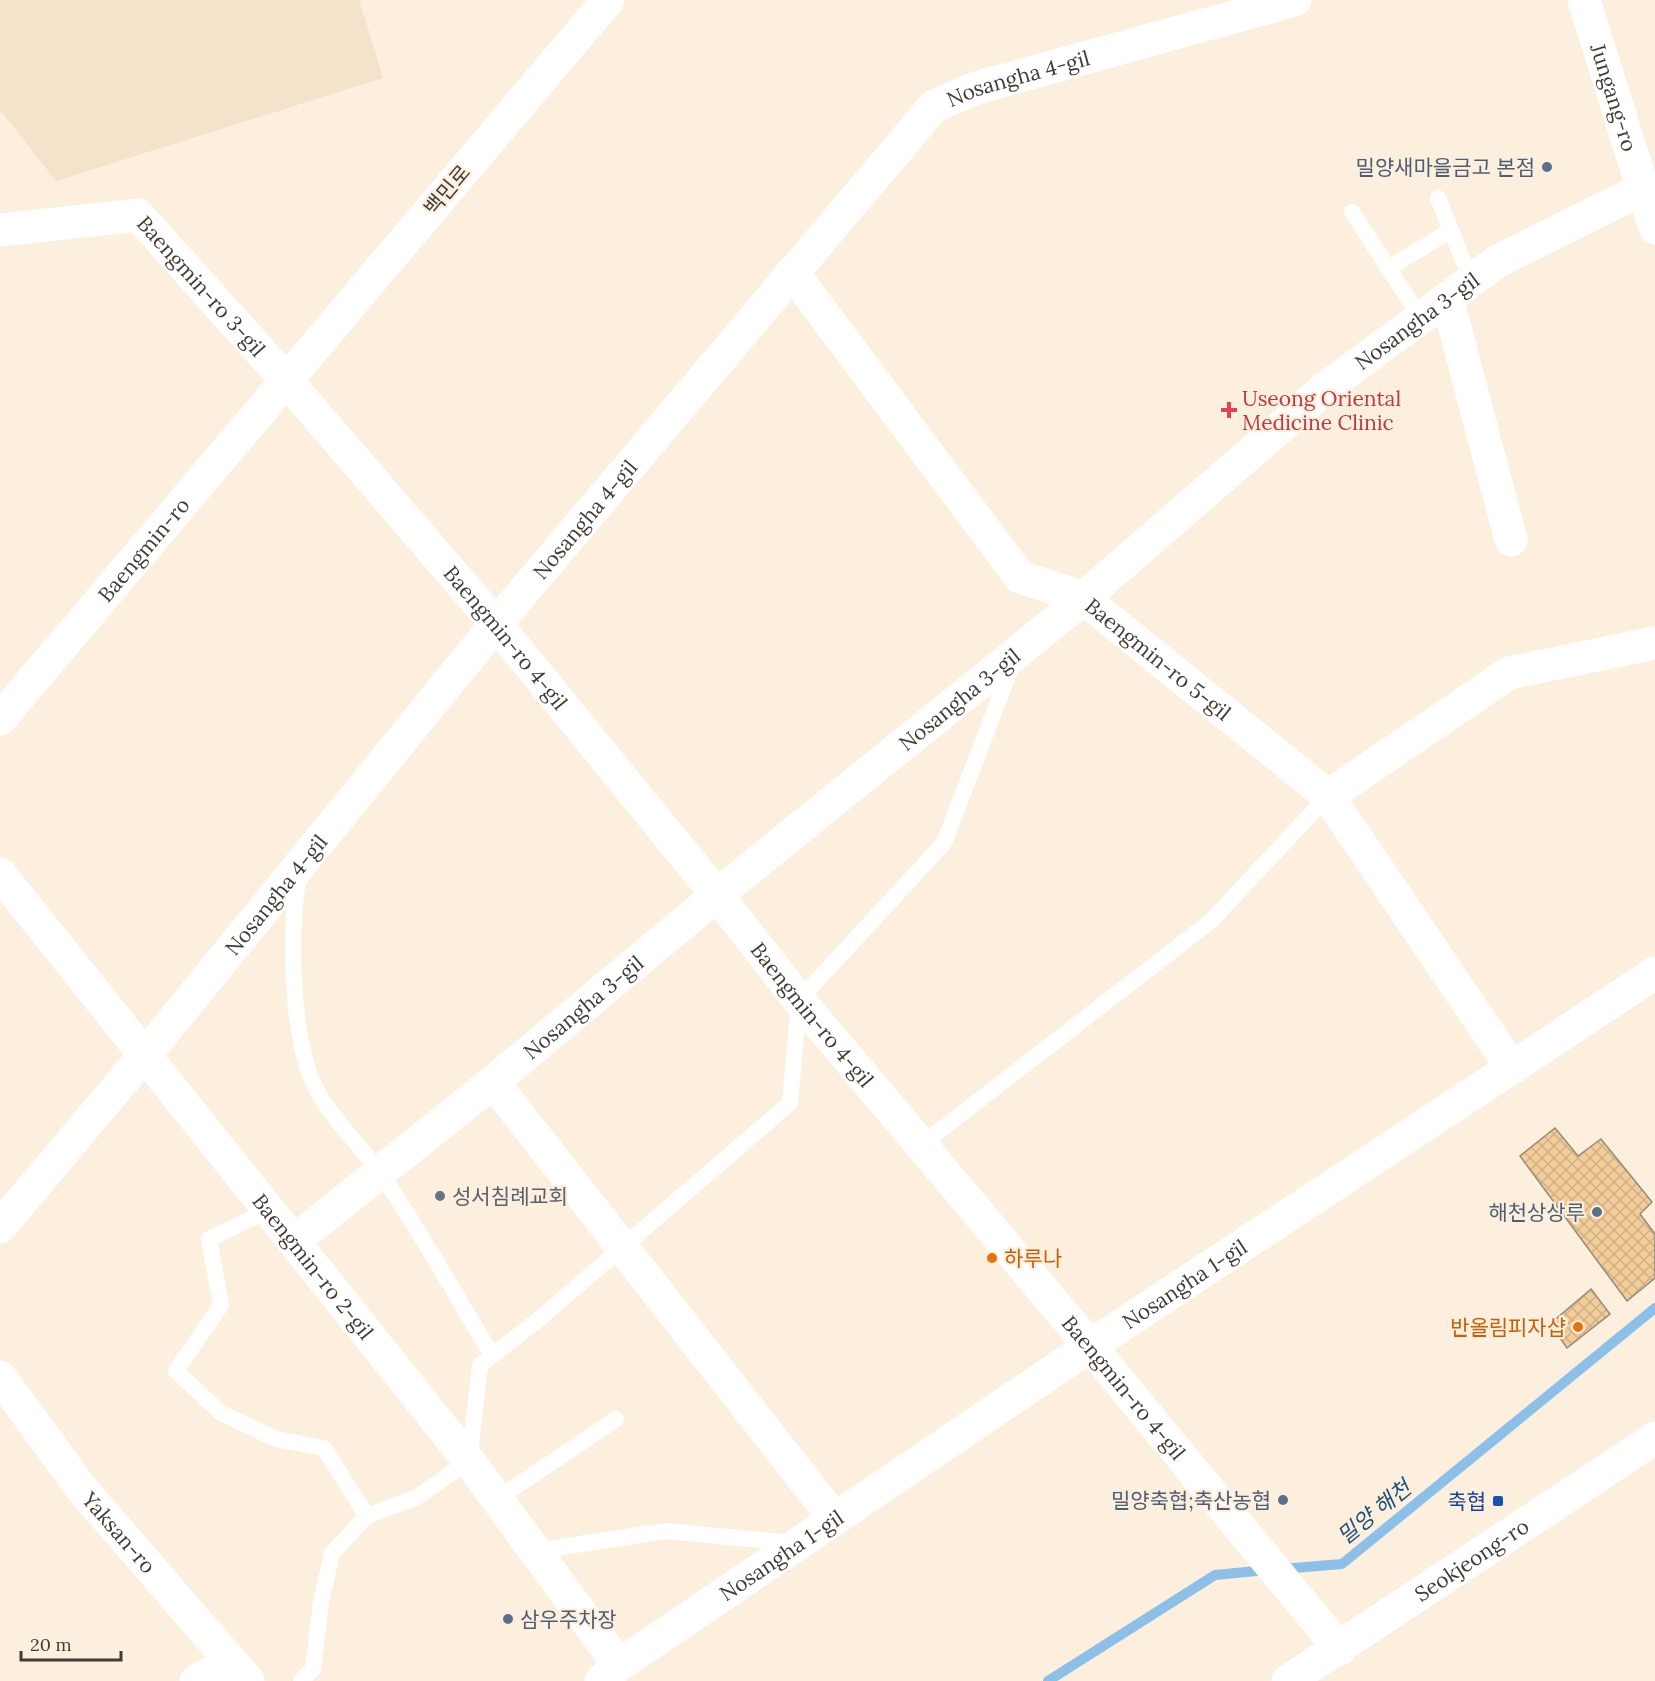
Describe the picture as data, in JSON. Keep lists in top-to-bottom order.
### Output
{
  "streets": {
    "street": [
      "Nosangha 4-gil",
      "Jungang-ro",
      "백민로",
      "Baengmin-ro 3-gil",
      "Nosangha 3-gil",
      "Baengmin-ro",
      "Baengmin-ro 4-gil",
      "Baengmin-ro 5-gil",
      "Baengmin-ro 2-gil",
      "Nosangha 1-gil",
      "Yaksan-ro",
      "Seokjeong-ro"
    ]
  },
  "crossings": [
    ["Nosangha 4-gil", "Baengmin-ro 4-gil"],
    ["Nosangha 4-gil", "Baengmin-ro 5-gil"],
    ["Nosangha 4-gil", "Baengmin-ro 2-gil"],
    ["Jungang-ro", "Nosangha 3-gil"],
    ["백민로", "Baengmin-ro 3-gil"],
    ["백민로", "Baengmin-ro"],
    ["백민로", "Baengmin-ro 4-gil"],
    ["Baengmin-ro 3-gil", "Baengmin-ro"],
    ["Baengmin-ro 3-gil", "Baengmin-ro 4-gil"],
    ["Nosangha 3-gil", "Baengmin-ro 4-gil"],
    ["Nosangha 3-gil", "Baengmin-ro 5-gil"],
    ["Nosangha 3-gil", "Baengmin-ro 2-gil"],
    ["Baengmin-ro", "Baengmin-ro 4-gil"],
    ["Baengmin-ro 4-gil", "Nosangha 1-gil"],
    ["Baengmin-ro 4-gil", "Seokjeong-ro"],
    ["Baengmin-ro 5-gil", "Nosangha 1-gil"],
    ["Baengmin-ro 2-gil", "Nosangha 1-gil"]
  ],
  "water": ["밀양 해천"],
  "places": {
    "other": [
      "밀양새마을금고 본점",
      "성서침례교회",
      "해천상상루",
      "하루나",
      "반올림피자샵",
      "밀양축협;축산농협",
      "삼우주차장"
    ],
    "health": ["Useong Oriental Medicine Clinic"],
    "transit": ["축협"]
  },
  "scale_bar": "20 m"
}
